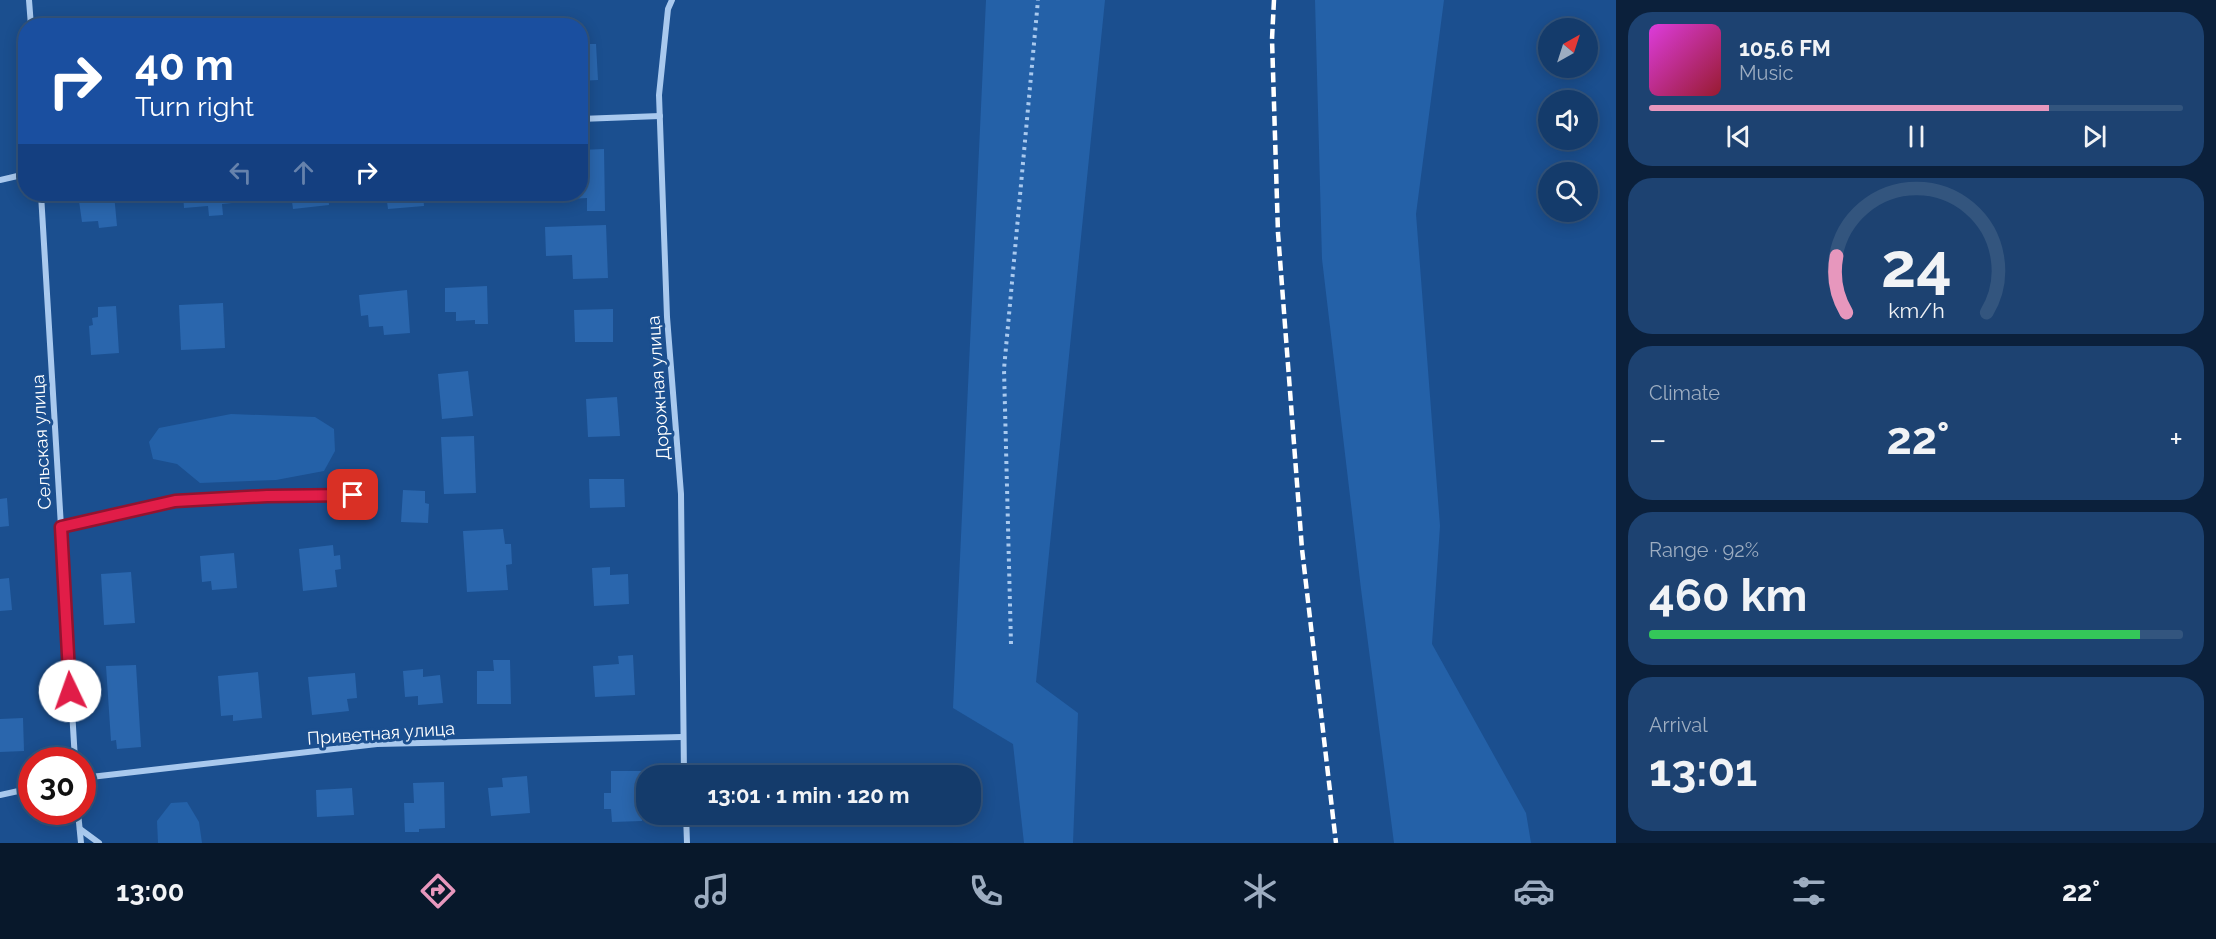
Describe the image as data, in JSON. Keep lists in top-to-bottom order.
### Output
{
  "streets": {
    "street": ["Дорожная улица", "Сельская улица", "Приветная улица"]
  },
  "crossings": [
    ["Дорожная улица", "Приветная улица"]
  ],
  "north": "top right",
  "page": {
    "turn": ["40 m", "Turn right"],
    "song": ["105.6 FM", "Music"],
    "tile": [
      "Climate",
      ["Range · 92%", "460 km"],
      ["Arrival", "13:01"]
    ],
    "heat": ["−", "22°", "+"],
    "limit": "30",
    "trip": "13:01 · 1 min · 120 m",
    "tabs": ["13:00", "22°"],
    "gauge": ["24", "km/h"]
  }
}
